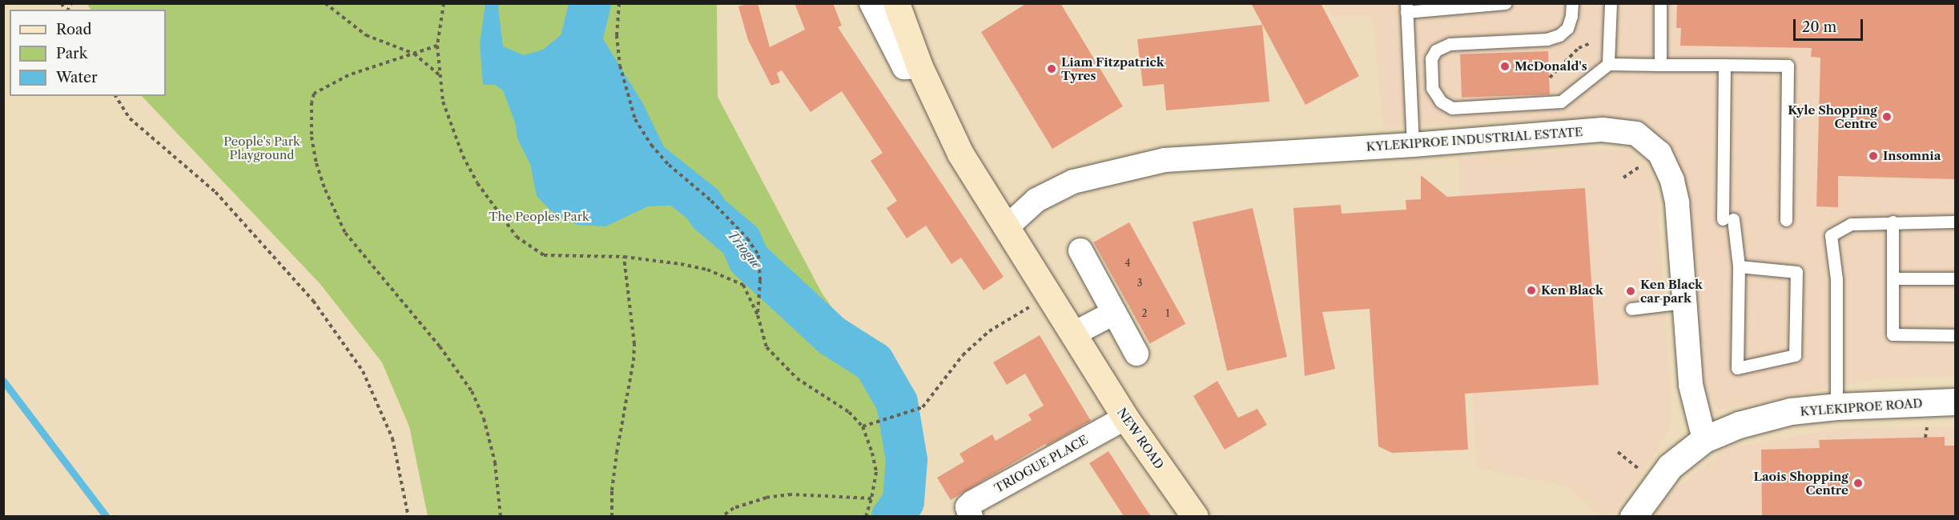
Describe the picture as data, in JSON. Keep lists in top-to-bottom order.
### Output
{
  "streets": {
    "main road": ["NEW ROAD"],
    "street": ["KYLEKIPROE INDUSTRIAL ESTATE", "KYLEKIPROE ROAD", "TRIOGUE PLACE"]
  },
  "crossings": [
    ["KYLEKIPROE INDUSTRIAL ESTATE", "KYLEKIPROE ROAD"],
    ["KYLEKIPROE INDUSTRIAL ESTATE", "NEW ROAD"],
    ["NEW ROAD", "TRIOGUE PLACE"]
  ],
  "water": ["Triogue"],
  "parks": ["People's Park Playground", "The Peoples Park"],
  "places": [
    "McDonald's",
    "Liam Fitzpatrick Tyres",
    "Kyle Shopping Centre",
    "Insomnia",
    "Ken Black",
    "Ken Black car park",
    "Laois Shopping Centre"
  ],
  "house_numbers": [
    "4",
    "3",
    "2",
    "1"
  ],
  "legend": ["Road", "Park", "Water"],
  "scale_bar": "20 m"
}
